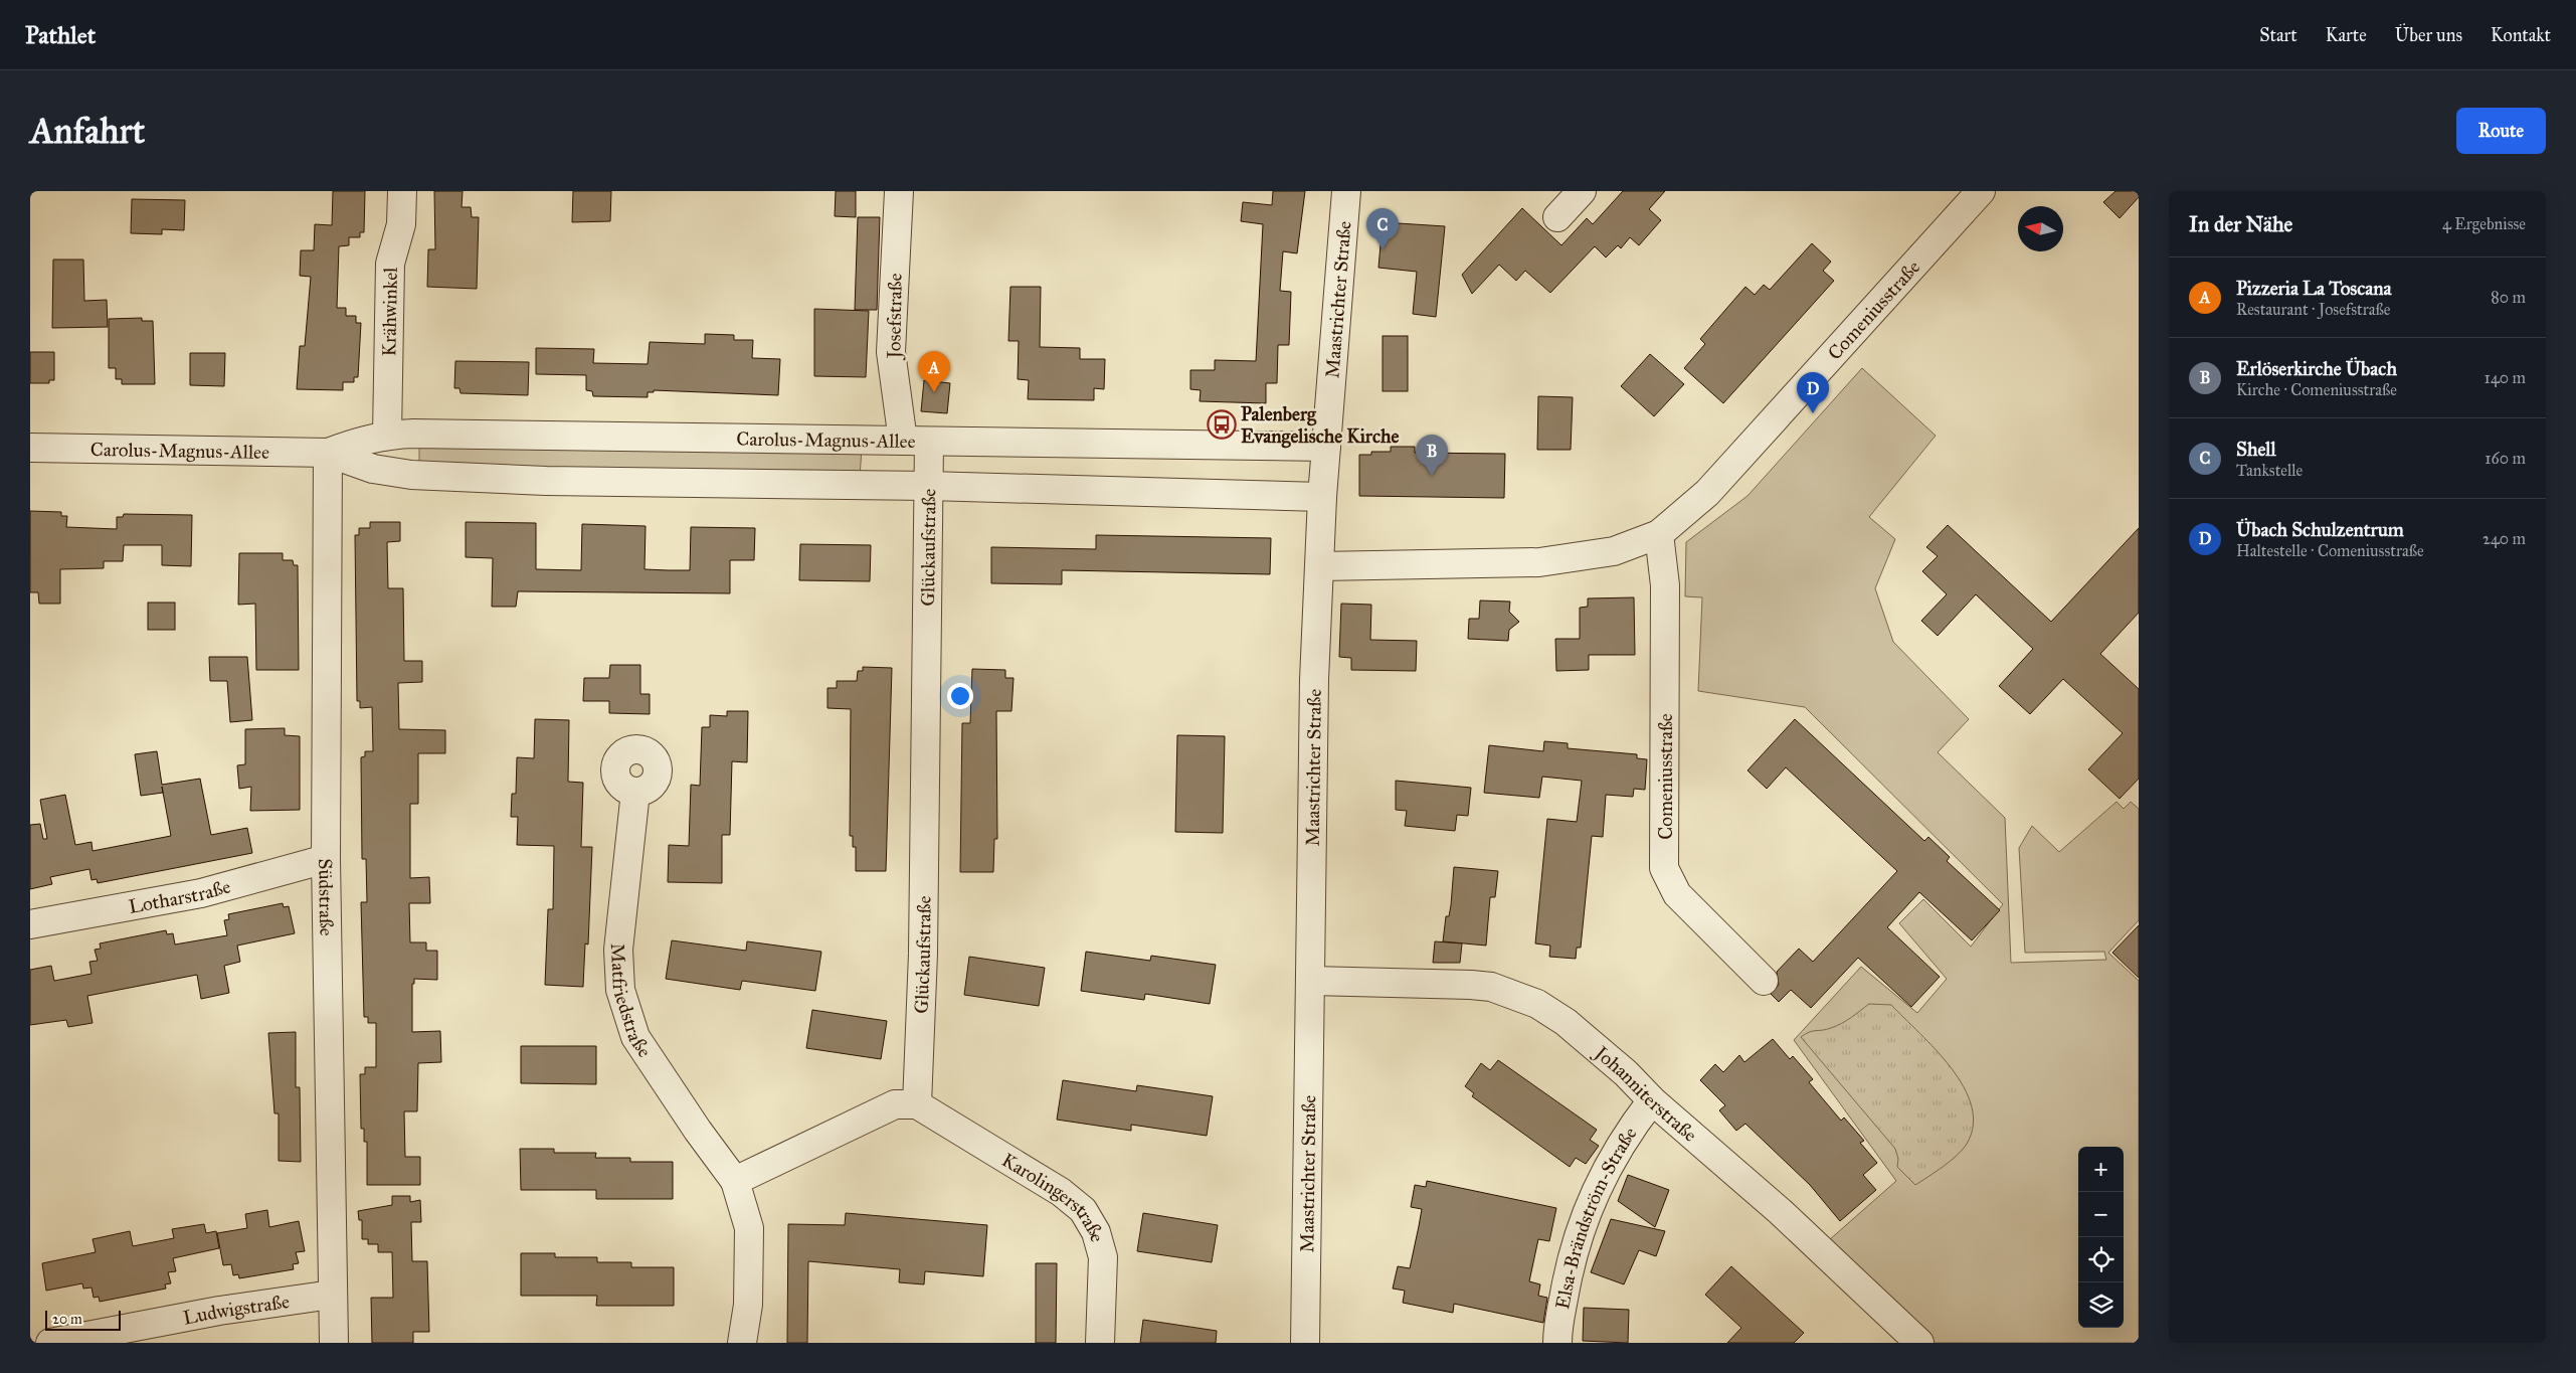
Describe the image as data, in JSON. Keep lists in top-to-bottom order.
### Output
{
  "streets": {
    "street": [
      "Maastrichter Straße",
      "Comeniusstraße",
      "Krähwinkel",
      "Josefstraße",
      "Carolus-Magnus-Allee",
      "Glückaufstraße",
      "Lotharstraße",
      "Südstraße",
      "Matfriedstraße",
      "Johanniterstraße",
      "Karolingerstraße",
      "Elsa-Brändström-Straße",
      "Ludwigstraße"
    ]
  },
  "crossings": [
    ["Maastrichter Straße", "Comeniusstraße"],
    ["Maastrichter Straße", "Carolus-Magnus-Allee"],
    ["Maastrichter Straße", "Johanniterstraße"],
    ["Krähwinkel", "Carolus-Magnus-Allee"],
    ["Josefstraße", "Carolus-Magnus-Allee"],
    ["Josefstraße", "Glückaufstraße"],
    ["Carolus-Magnus-Allee", "Glückaufstraße"],
    ["Carolus-Magnus-Allee", "Südstraße"],
    ["Glückaufstraße", "Karolingerstraße"],
    ["Lotharstraße", "Südstraße"],
    ["Südstraße", "Ludwigstraße"],
    ["Johanniterstraße", "Elsa-Brändström-Straße"]
  ],
  "places": {
    "bus stop": ["Palenberg Evangelische Kirche"]
  },
  "scale_bar": "20 m",
  "north": "left",
  "page": {
    "header": "Pathlet",
    "nav": [
      "Start",
      "Karte",
      "Über uns",
      "Kontakt"
    ],
    "buttons": "Route",
    "title": "Anfahrt",
    "heading": ["In der Nähe", "4 Ergebnisse"],
    "pins": [
      "C",
      "A",
      "D",
      "B"
    ],
    "list": [
      {
        "mark": "A",
        "name": "Pizzeria La Toscana",
        "note": "Restaurant · Josefstraße",
        "value": "80 m"
      },
      {
        "mark": "B",
        "name": "Erlöserkirche Übach",
        "note": "Kirche · Comeniusstraße",
        "value": "140 m"
      },
      {
        "mark": "C",
        "name": "Shell",
        "note": "Tankstelle",
        "value": "160 m"
      },
      {
        "mark": "D",
        "name": "Übach Schulzentrum",
        "note": "Haltestelle · Comeniusstraße",
        "value": "240 m"
      }
    ],
    "map_buttons": ["+", "−"],
    "scale": "20 m"
  }
}
